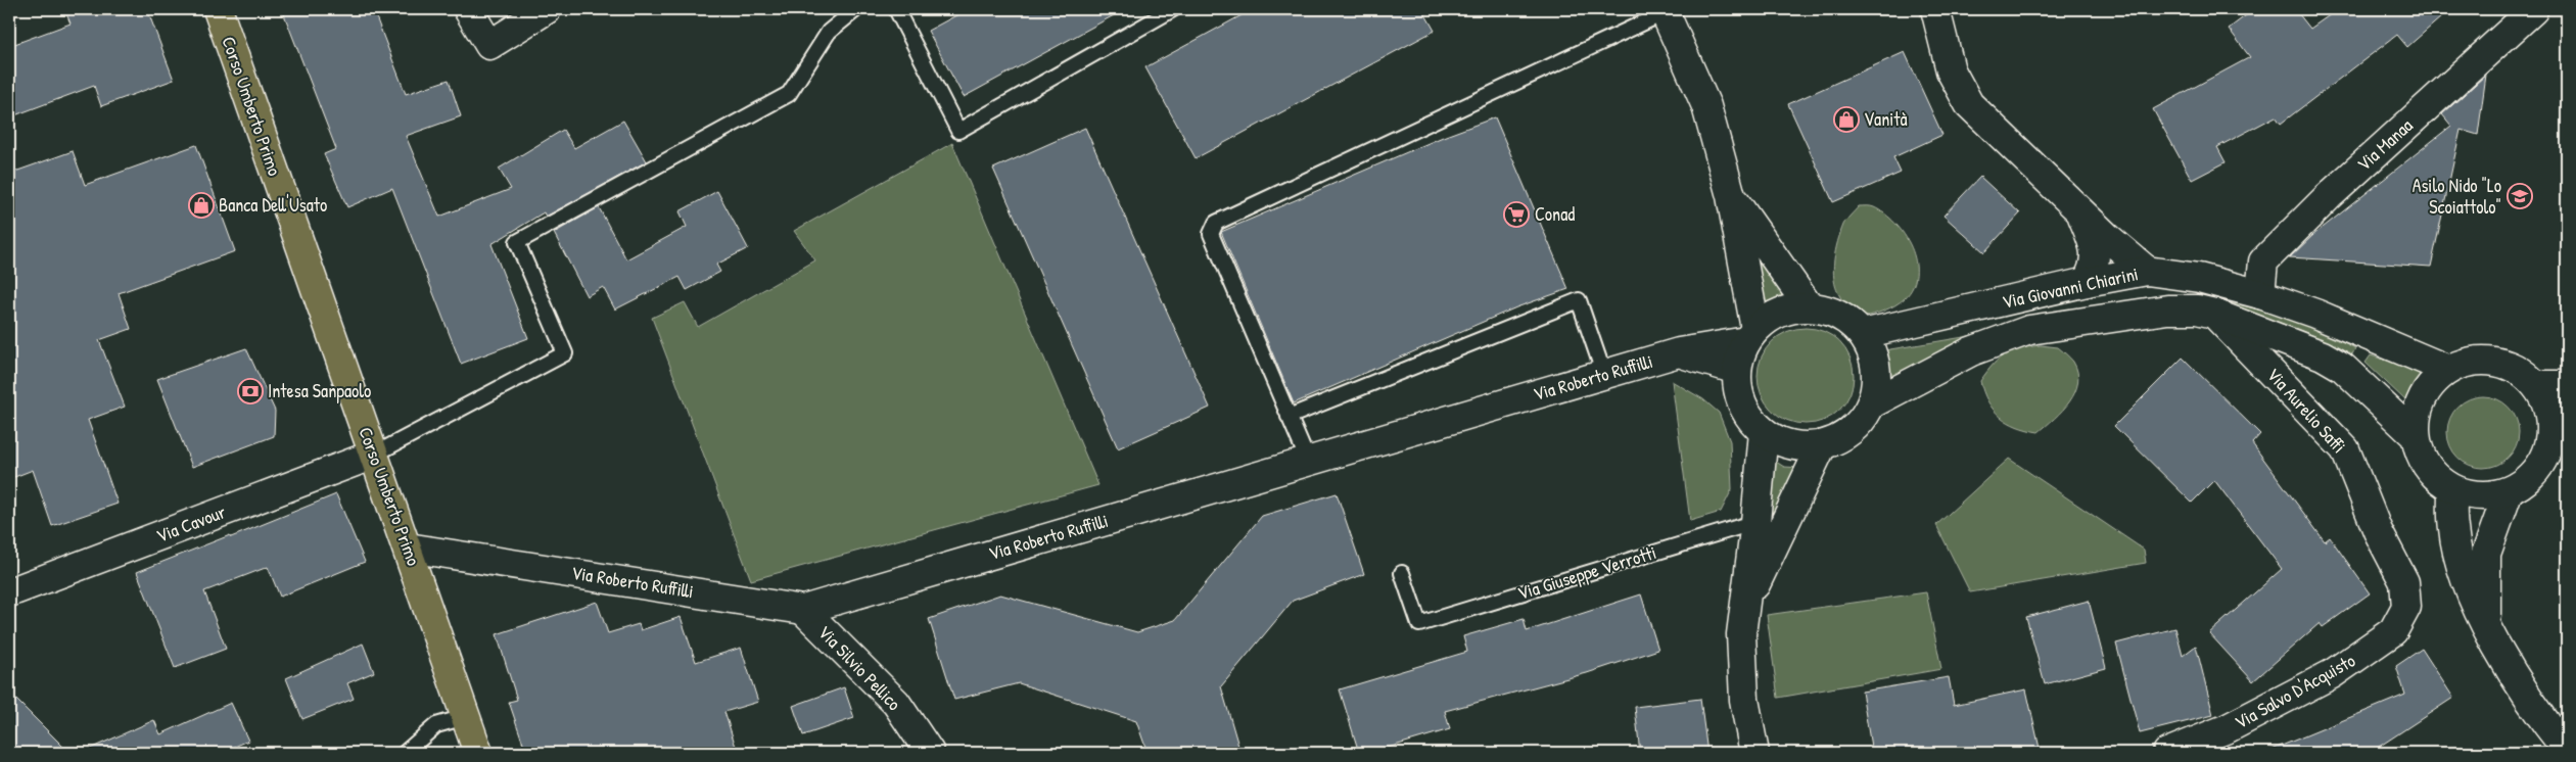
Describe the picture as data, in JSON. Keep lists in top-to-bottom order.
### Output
{
  "streets": {
    "main road": ["Corso Umberto Primo"],
    "street": [
      "Via Manaa",
      "Via Giovanni Chiarini",
      "Via Roberto Ruffilli",
      "Via Aurelio Saffi",
      "Via Cavour",
      "Via Silvio Pellico",
      "Via Salvo D'Acquisto"
    ],
    "lane": ["Via Giuseppe Verrotti"]
  },
  "crossings": [
    ["Corso Umberto Primo", "Via Roberto Ruffilli"],
    ["Corso Umberto Primo", "Via Cavour"],
    ["Via Manaa", "Via Giovanni Chiarini"],
    ["Via Giovanni Chiarini", "Via Roberto Ruffilli"],
    ["Via Giovanni Chiarini", "Via Aurelio Saffi"],
    ["Via Roberto Ruffilli", "Via Silvio Pellico"],
    ["Via Aurelio Saffi", "Via Salvo D'Acquisto"]
  ],
  "places": {
    "shop": ["Vanità", "Banca Dell'Usato"],
    "school or university": ["Asilo Nido \"Lo Scoiattolo\""],
    "supermarket": ["Conad"],
    "bank": ["Intesa Sanpaolo"]
  }
}
